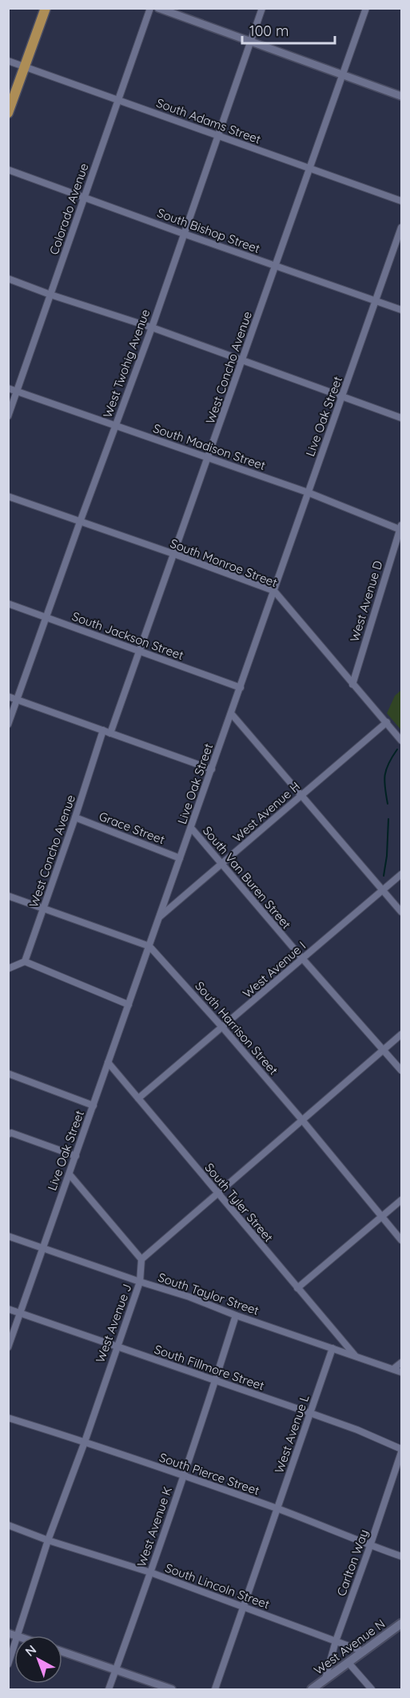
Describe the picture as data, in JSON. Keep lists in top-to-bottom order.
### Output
{
  "streets": {
    "main road": ["West Avenue N"],
    "street": [
      "South Adams Street",
      "Colorado Avenue",
      "South Bishop Street",
      "West Twohig Avenue",
      "West Concho Avenue",
      "Live Oak Street",
      "South Madison Street",
      "South Monroe Street",
      "West Avenue D",
      "South Jackson Street",
      "West Avenue H",
      "Grace Street",
      "South Van Buren Street",
      "West Avenue I",
      "South Harrison Street",
      "South Tyler Street",
      "South Taylor Street",
      "West Avenue J",
      "South Fillmore Street",
      "West Avenue L",
      "South Pierce Street",
      "West Avenue K",
      "Carlton Way",
      "South Lincoln Street"
    ]
  },
  "crossings": [
    ["South Adams Street", "Colorado Avenue"],
    ["South Adams Street", "West Twohig Avenue"],
    ["South Adams Street", "West Concho Avenue"],
    ["Colorado Avenue", "South Bishop Street"],
    ["Colorado Avenue", "South Madison Street"],
    ["South Bishop Street", "West Twohig Avenue"],
    ["South Bishop Street", "West Concho Avenue"],
    ["South Bishop Street", "Live Oak Street"],
    ["West Twohig Avenue", "South Madison Street"],
    ["West Twohig Avenue", "South Monroe Street"],
    ["West Twohig Avenue", "South Jackson Street"],
    ["West Concho Avenue", "South Madison Street"],
    ["West Concho Avenue", "South Monroe Street"],
    ["West Concho Avenue", "South Jackson Street"],
    ["West Concho Avenue", "Grace Street"],
    ["West Concho Avenue", "South Harrison Street"],
    ["Live Oak Street", "South Madison Street"],
    ["Live Oak Street", "South Monroe Street"],
    ["Live Oak Street", "South Jackson Street"],
    ["Live Oak Street", "West Avenue H"],
    ["Live Oak Street", "Grace Street"],
    ["Live Oak Street", "South Van Buren Street"],
    ["Live Oak Street", "South Harrison Street"],
    ["Live Oak Street", "South Tyler Street"],
    ["Live Oak Street", "South Taylor Street"],
    ["Live Oak Street", "South Fillmore Street"],
    ["South Madison Street", "West Avenue D"],
    ["South Monroe Street", "West Avenue D"],
    ["South Monroe Street", "West Avenue H"],
    ["West Avenue H", "South Van Buren Street"],
    ["South Van Buren Street", "West Avenue I"],
    ["West Avenue I", "South Harrison Street"],
    ["West Avenue I", "South Tyler Street"],
    ["South Tyler Street", "South Taylor Street"],
    ["South Taylor Street", "West Avenue J"],
    ["South Taylor Street", "West Avenue L"],
    ["South Taylor Street", "West Avenue K"],
    ["West Avenue J", "South Fillmore Street"],
    ["West Avenue J", "South Pierce Street"],
    ["West Avenue J", "South Lincoln Street"],
    ["South Fillmore Street", "West Avenue L"],
    ["South Fillmore Street", "West Avenue K"],
    ["South Fillmore Street", "Carlton Way"],
    ["West Avenue L", "South Pierce Street"],
    ["West Avenue L", "South Lincoln Street"],
    ["South Pierce Street", "West Avenue K"],
    ["South Pierce Street", "Carlton Way"],
    ["West Avenue K", "South Lincoln Street"],
    ["Carlton Way", "South Lincoln Street"],
    ["Carlton Way", "West Avenue N"],
    ["South Lincoln Street", "West Avenue N"]
  ],
  "scale_bar": "100 m",
  "north": "top left"
}
